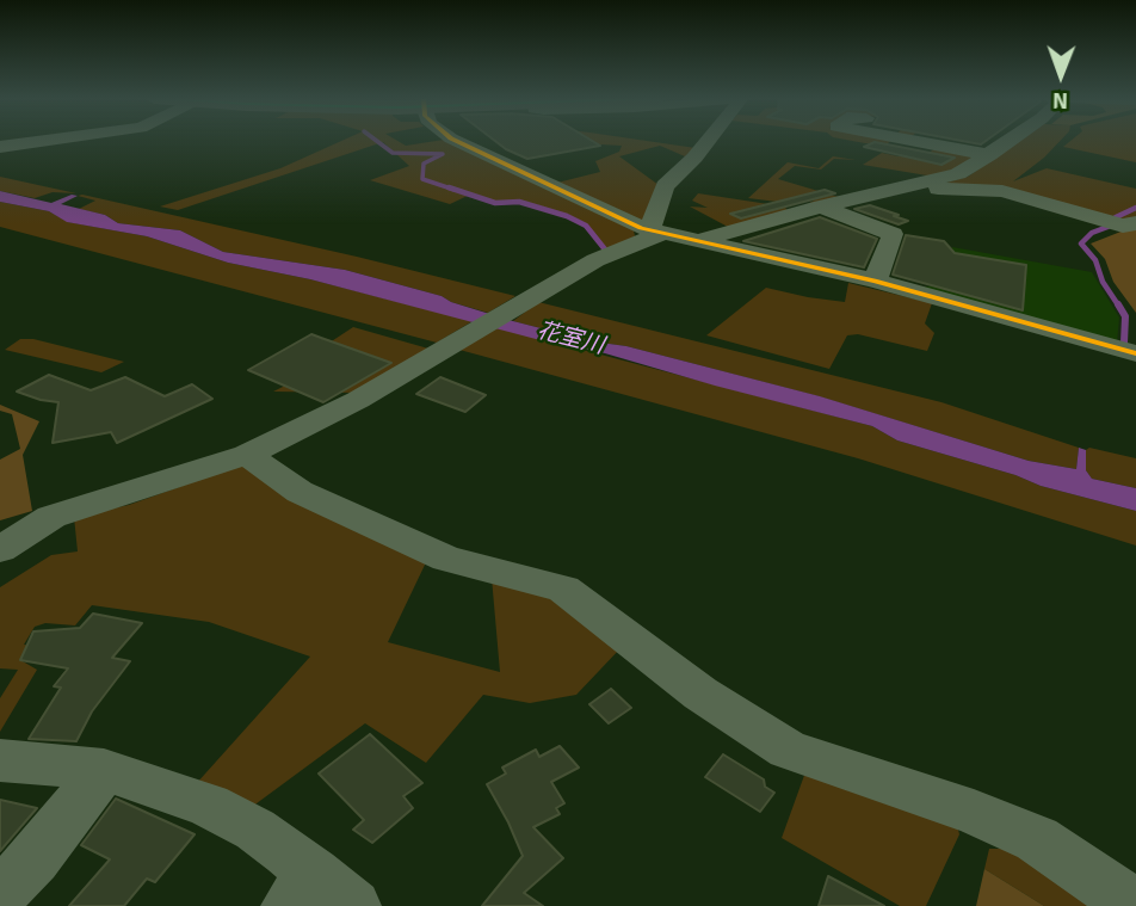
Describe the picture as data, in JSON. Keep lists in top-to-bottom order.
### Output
{
  "water": ["花室川"],
  "north": "bottom"
}
